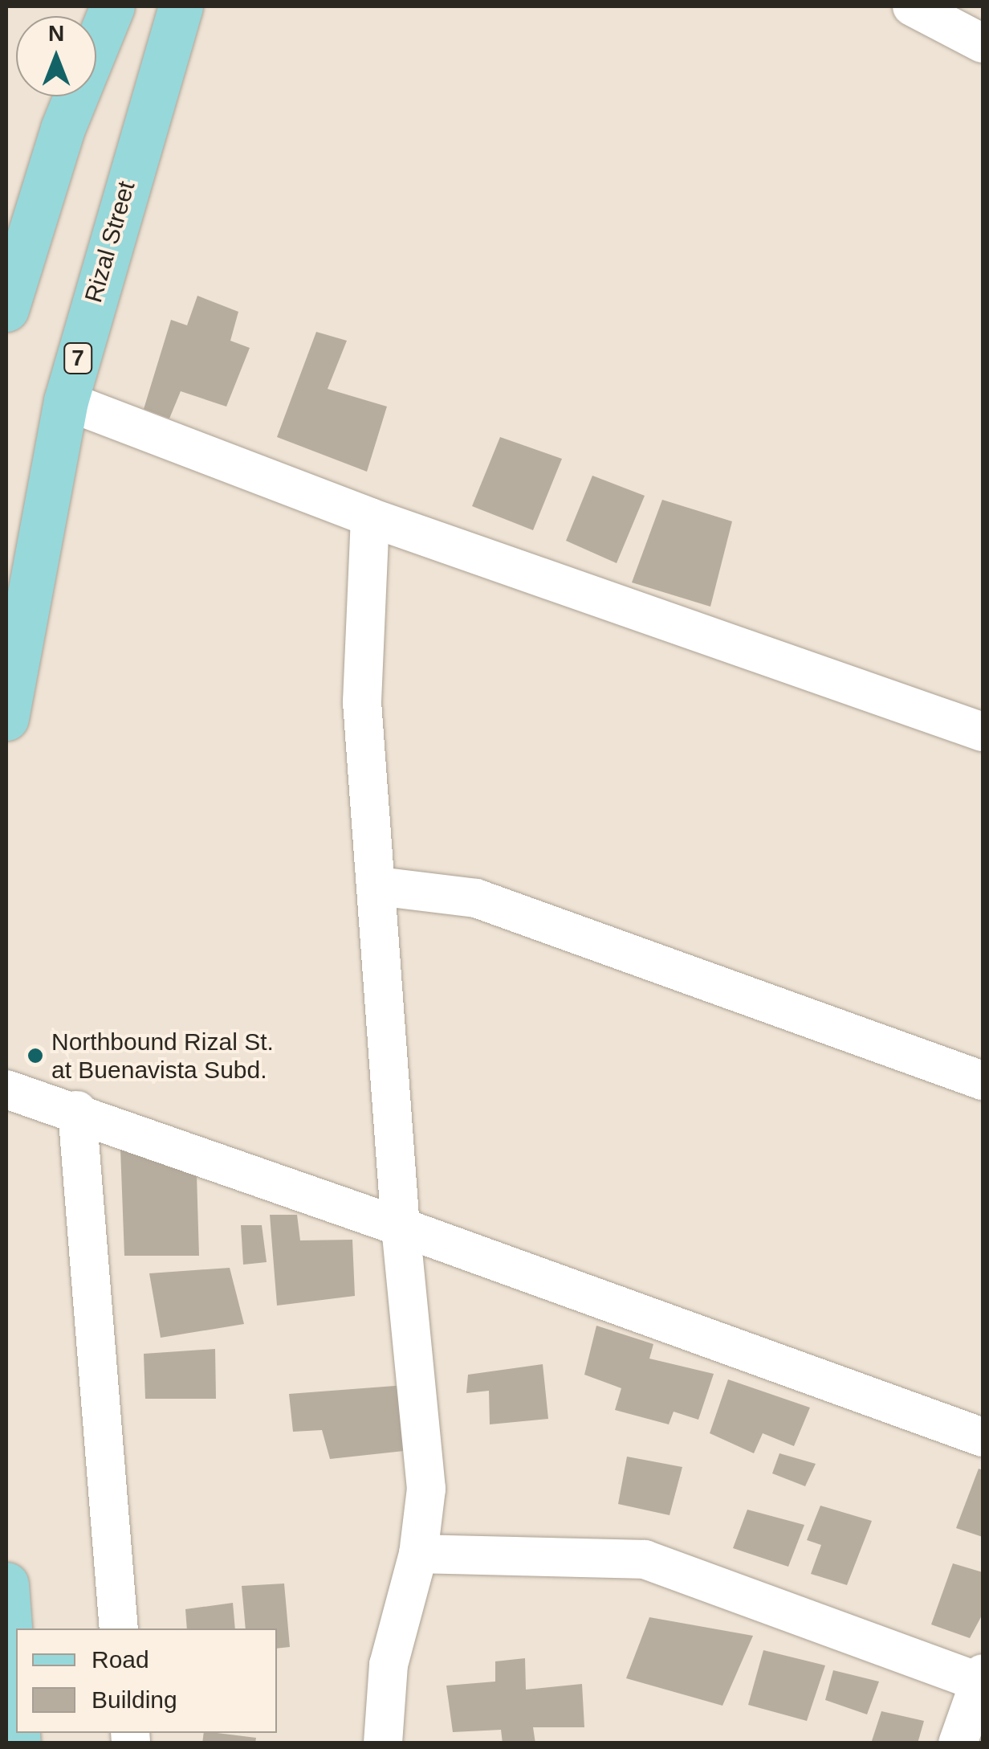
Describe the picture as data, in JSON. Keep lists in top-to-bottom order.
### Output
{
  "streets": {
    "main road": ["Rizal Street", "7"]
  },
  "places": ["Northbound Rizal St. at Buenavista Subd."],
  "legend": ["Road", "Building"],
  "north": "top"
}
